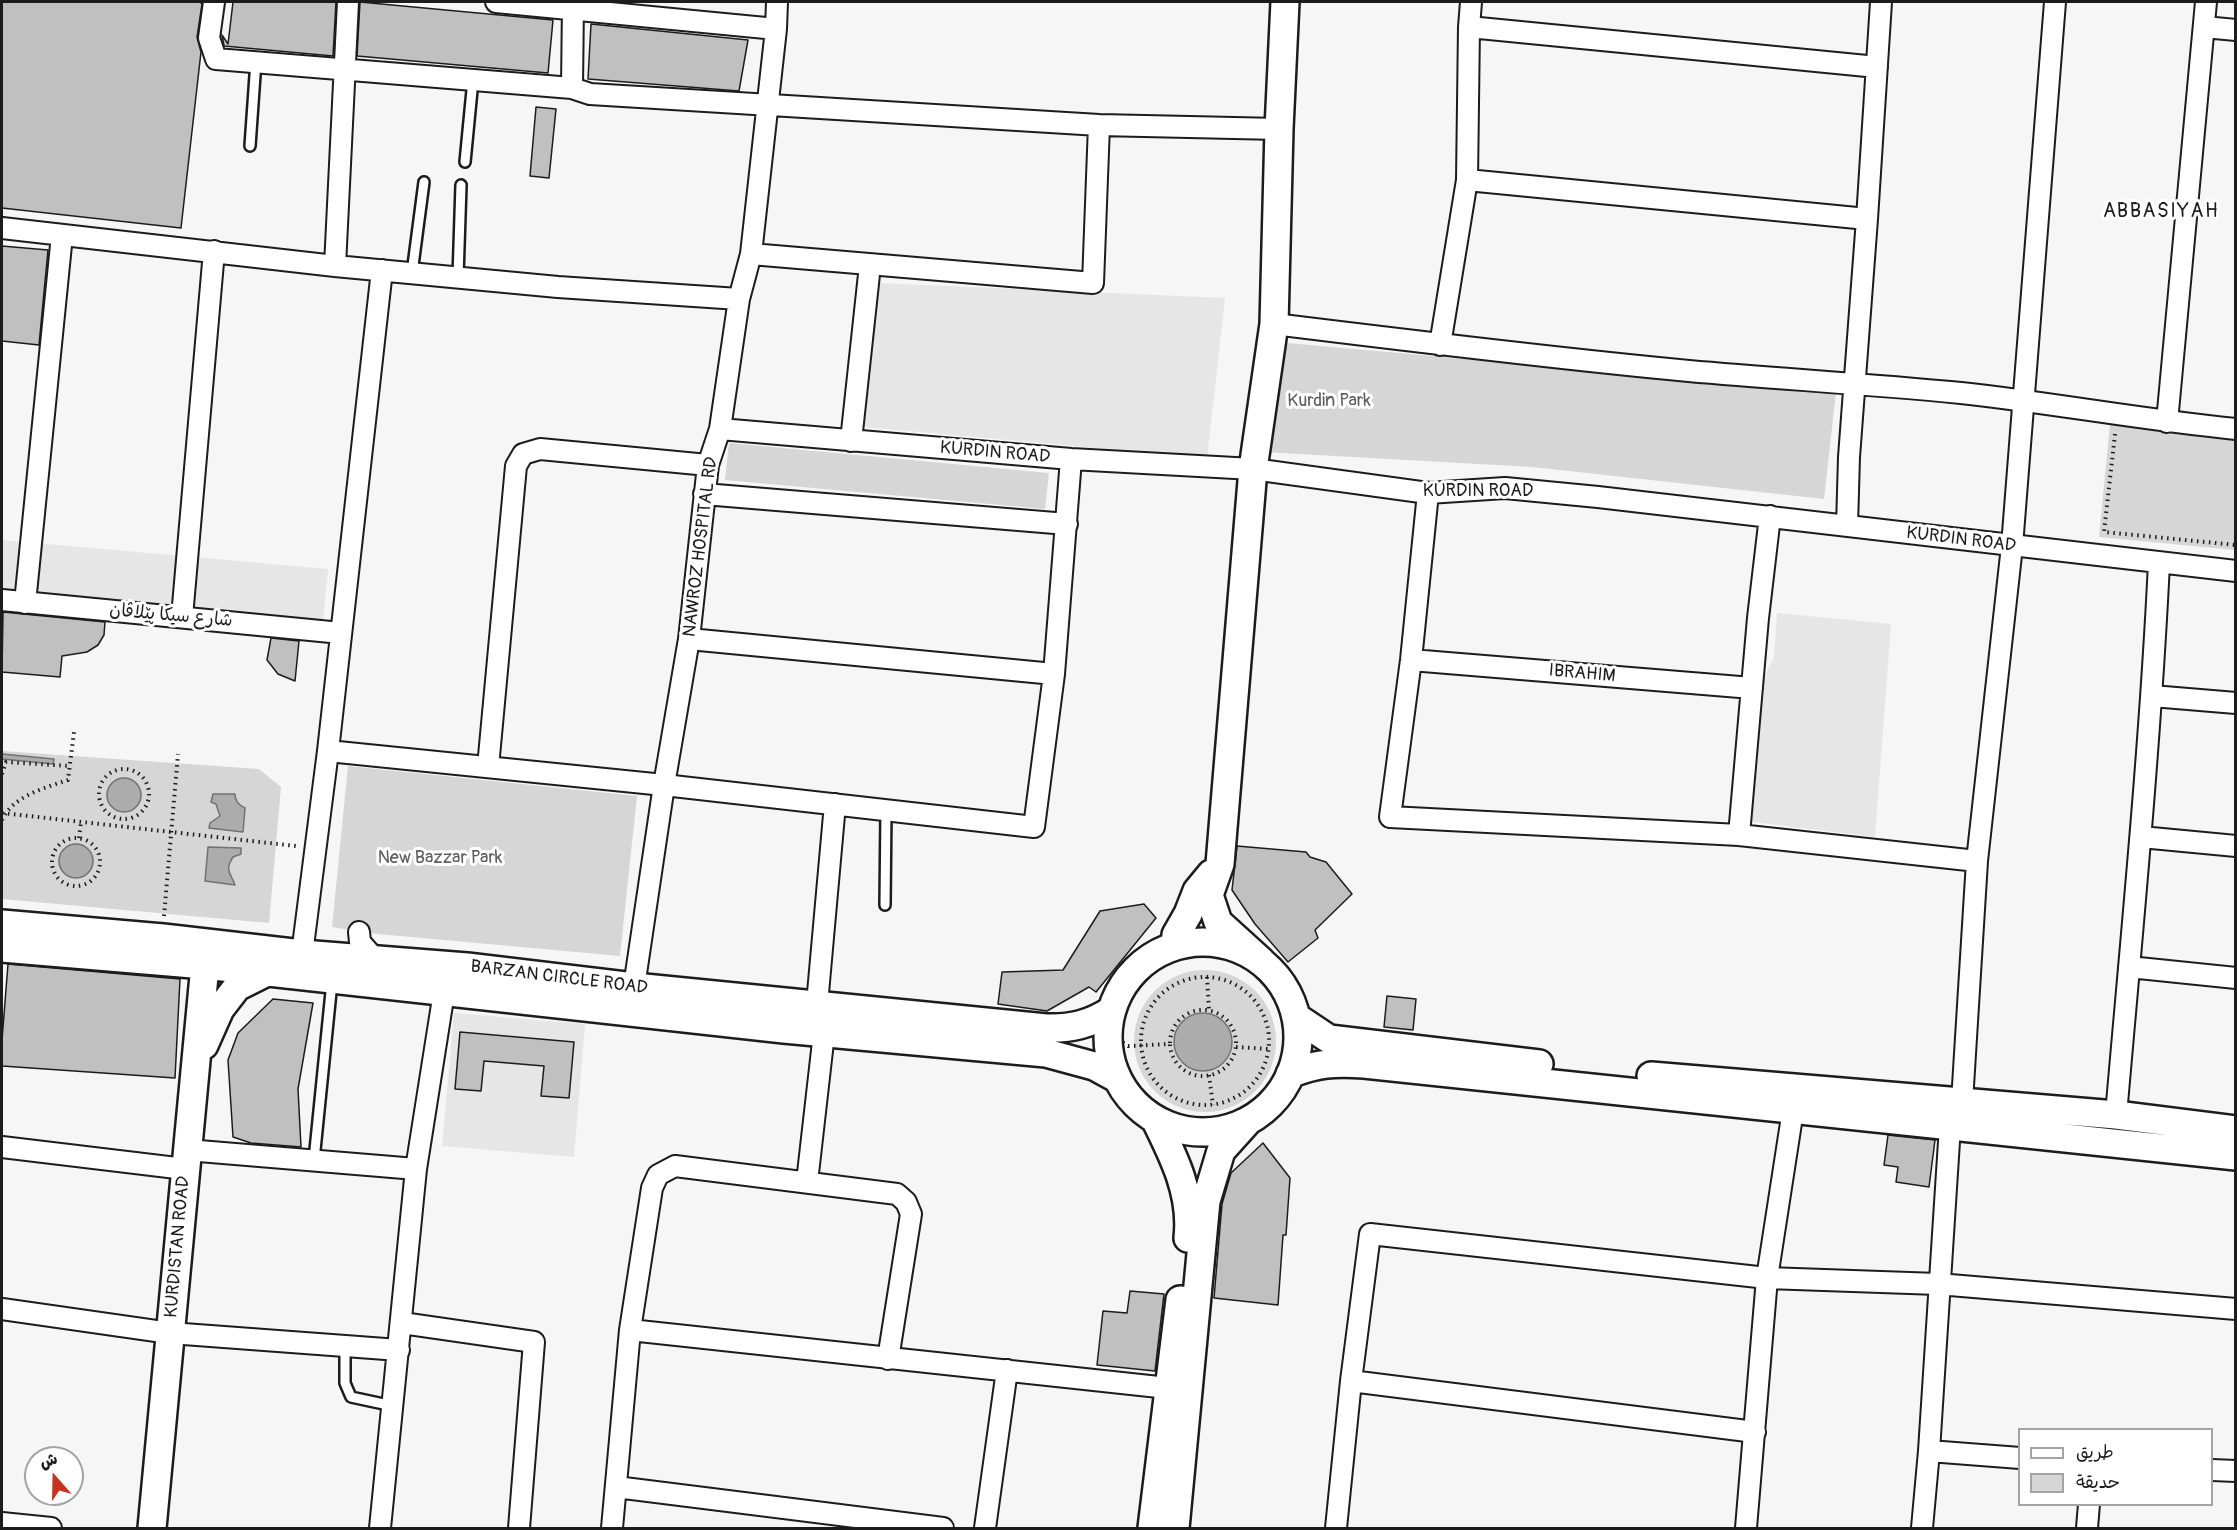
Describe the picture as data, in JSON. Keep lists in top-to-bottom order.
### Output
{
  "streets": {
    "main road": ["BARZAN CIRCLE ROAD", "KURDISTAN ROAD"],
    "street": [
      "KURDIN ROAD",
      "NAWROZ HOSPITAL RD",
      "شارع سيكا پێلاڤان",
      "IBRAHIM"
    ]
  },
  "crossings": [
    ["KURDIN ROAD", "NAWROZ HOSPITAL RD"],
    ["NAWROZ HOSPITAL RD", "BARZAN CIRCLE ROAD"],
    ["BARZAN CIRCLE ROAD", "KURDISTAN ROAD"]
  ],
  "districts": ["ABBASIYAH"],
  "parks": ["Kurdin Park", "New Bazzar Park"],
  "legend": ["طريق", "حديقة"],
  "north": "top"
}
